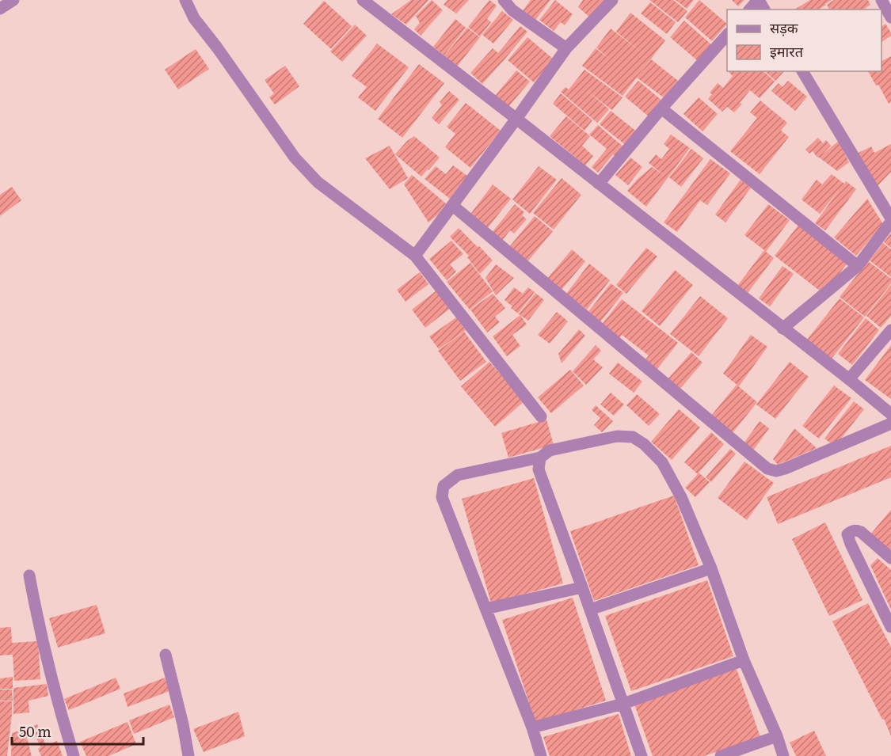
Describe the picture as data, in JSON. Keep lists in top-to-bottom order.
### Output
{
  "legend": ["सड़क", "इमारत"],
  "scale_bar": "50 m"
}
